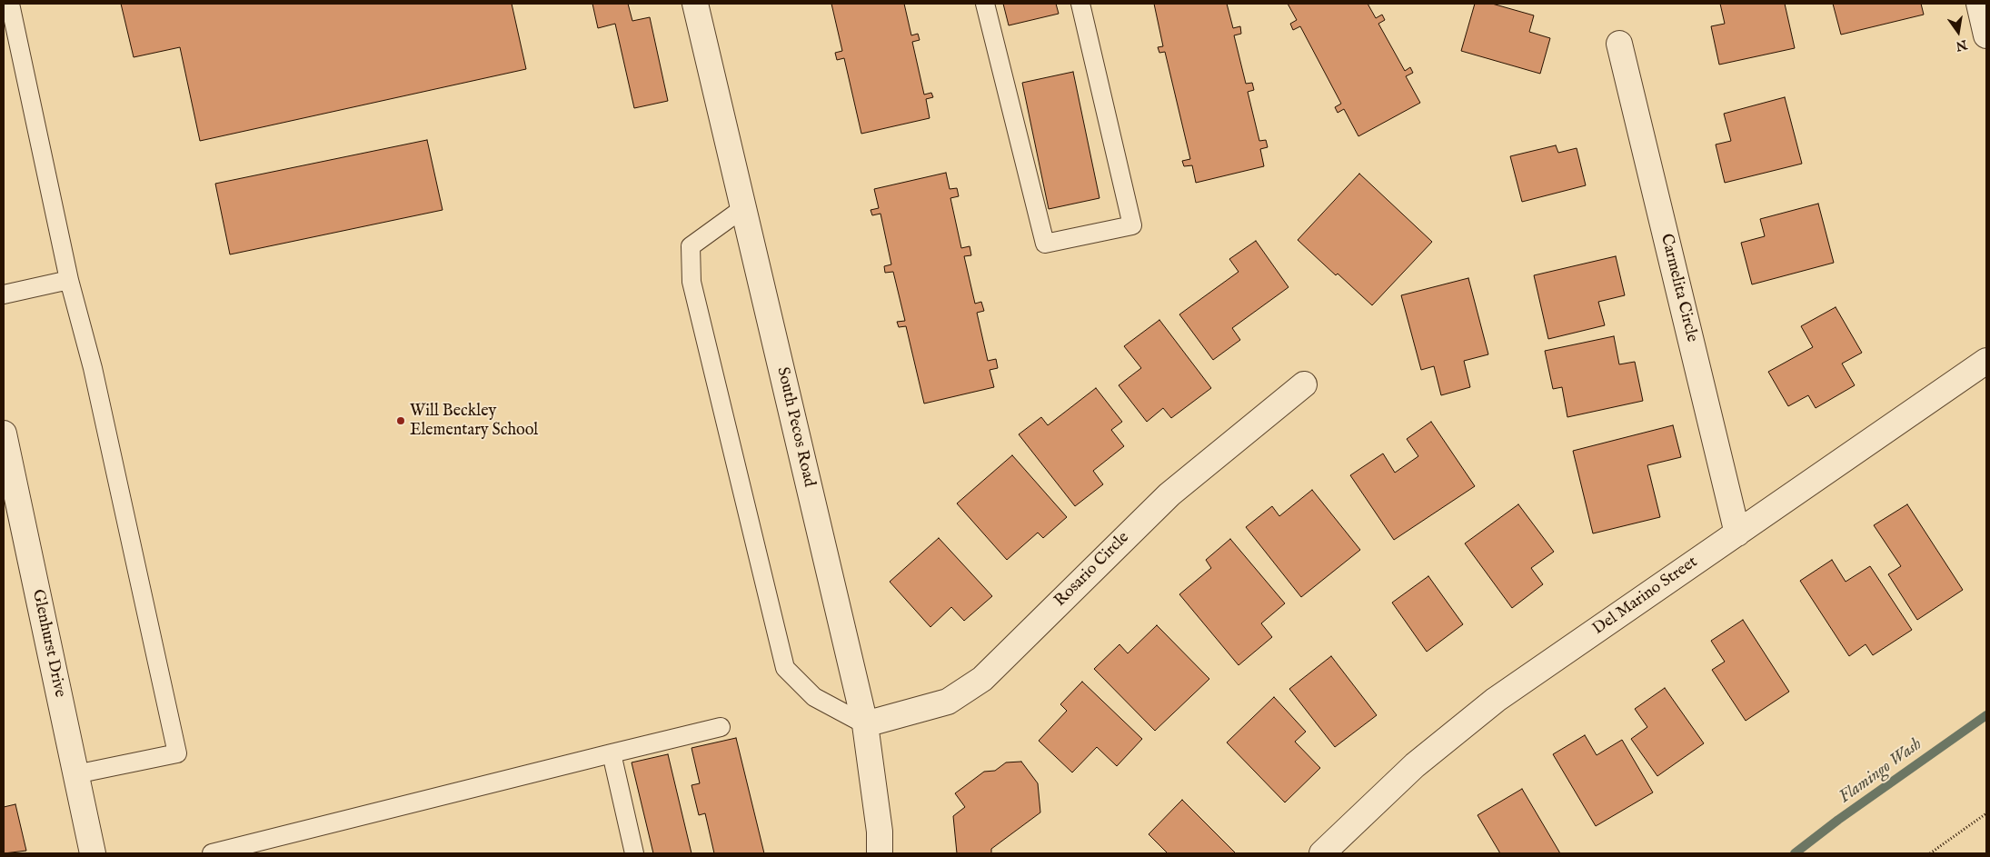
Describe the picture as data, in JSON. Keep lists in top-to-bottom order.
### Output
{
  "streets": {
    "street": [
      "Carmelita Circle",
      "South Pecos Road",
      "Rosario Circle",
      "Del Marino Street",
      "Glenhurst Drive"
    ]
  },
  "crossings": [
    ["Carmelita Circle", "Del Marino Street"],
    ["South Pecos Road", "Rosario Circle"]
  ],
  "water": ["Flamingo Wash"],
  "places": ["Will Beckley Elementary School"],
  "north": "bottom"
}
